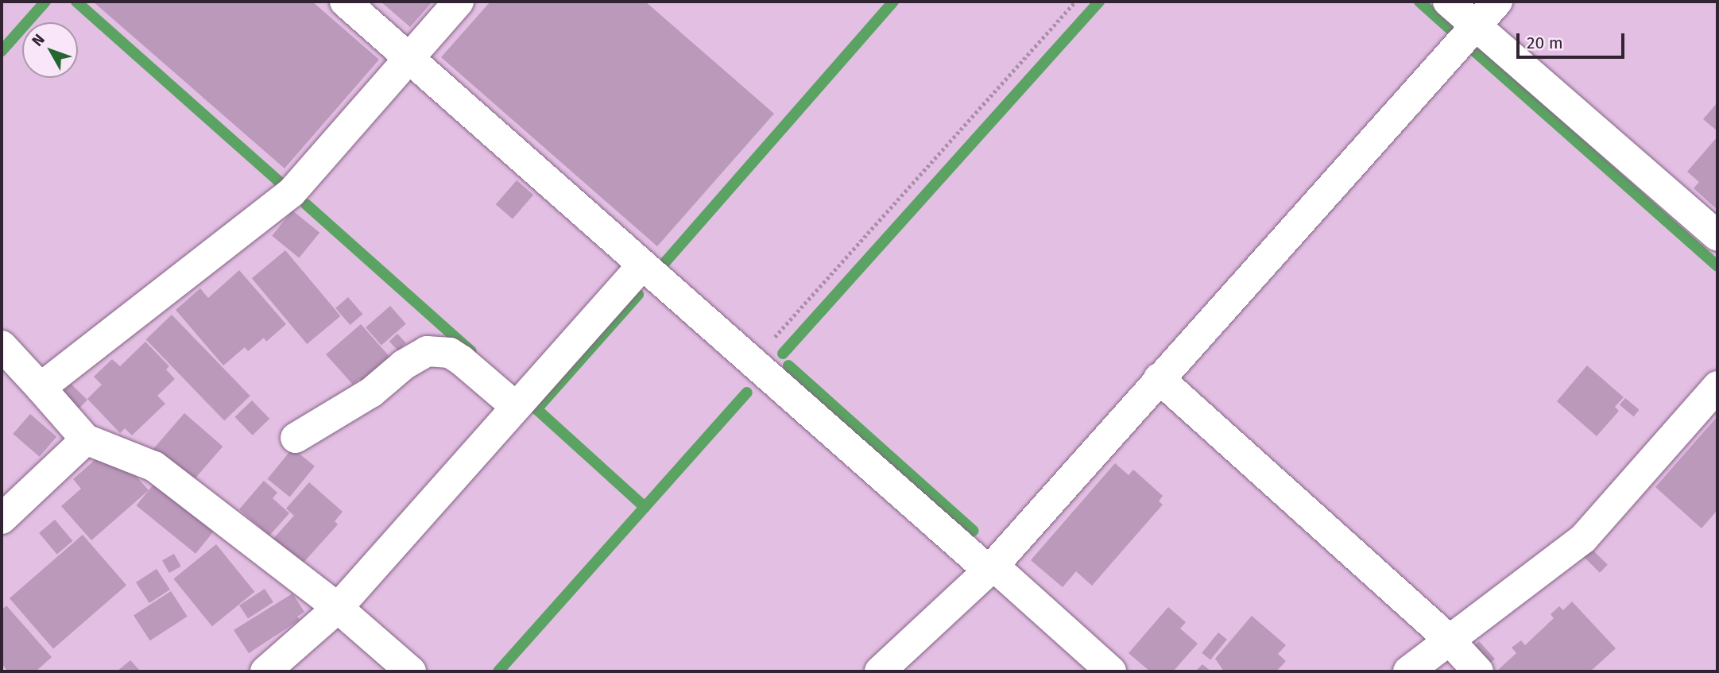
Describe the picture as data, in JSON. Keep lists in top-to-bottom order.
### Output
{
  "scale_bar": "20 m",
  "north": "top left"
}
